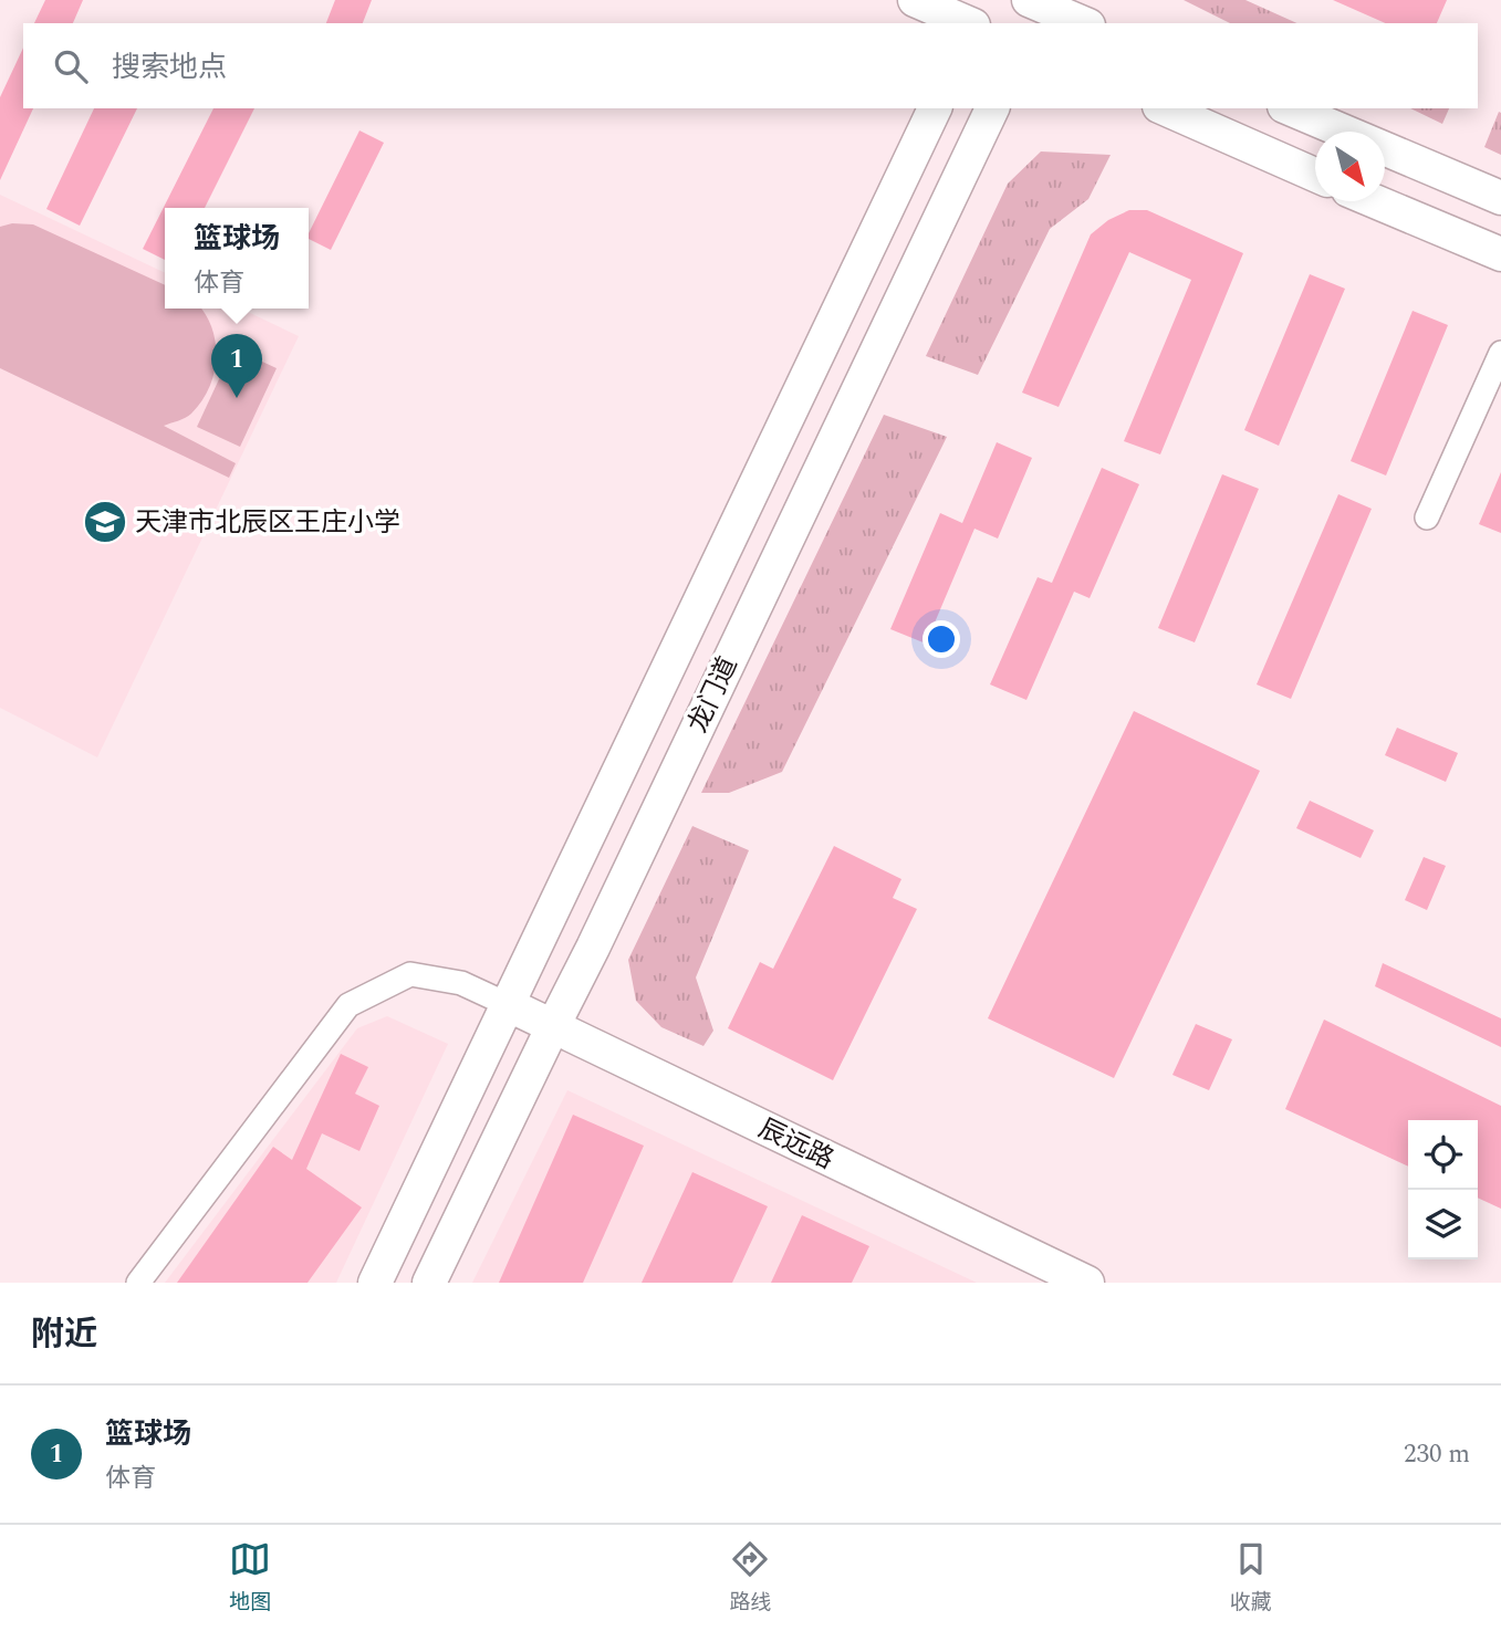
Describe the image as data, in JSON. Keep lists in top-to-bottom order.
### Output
{
  "streets": {
    "main road": ["龙门道", "辰远路"]
  },
  "crossings": [
    ["龙门道", "辰远路"]
  ],
  "places": {
    "school or university": ["天津市北辰区王庄小学"]
  },
  "north": "bottom right",
  "page": {
    "search": "搜索地点",
    "popup": ["篮球场", "体育"],
    "pins": "1",
    "heading": "附近",
    "list": [
      {
        "mark": "1",
        "name": "篮球场",
        "note": "体育",
        "value": "230 m"
      }
    ],
    "nav": ["地图", "路线", "收藏"]
  }
}
